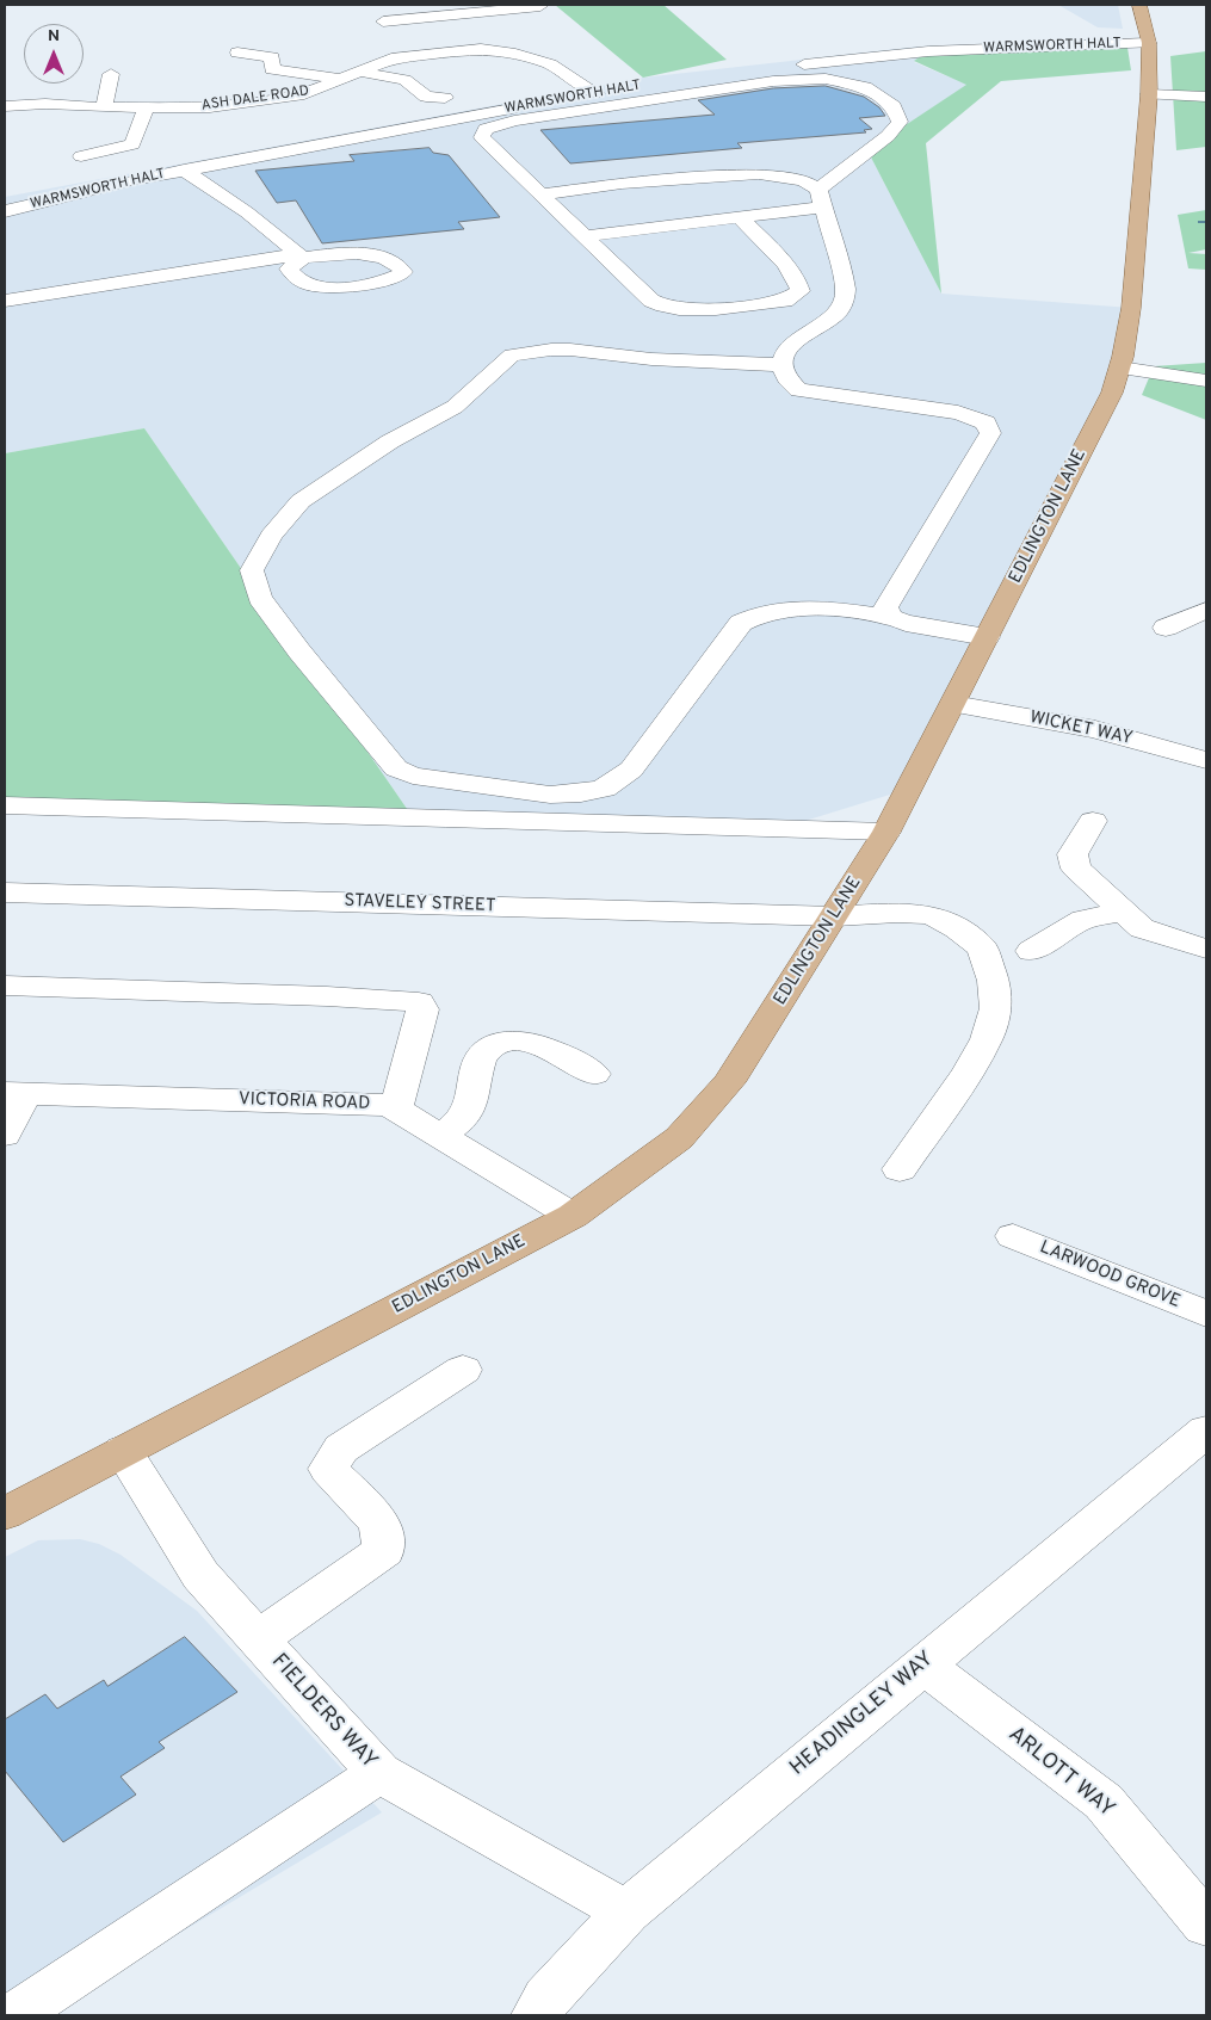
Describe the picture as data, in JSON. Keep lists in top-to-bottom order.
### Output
{
  "streets": {
    "main road": ["EDLINGTON LANE"],
    "street": [
      "WARMSWORTH HALT",
      "ASH DALE ROAD",
      "WICKET WAY",
      "STAVELEY STREET",
      "VICTORIA ROAD",
      "LARWOOD GROVE",
      "FIELDERS WAY",
      "HEADINGLEY WAY",
      "ARLOTT WAY"
    ]
  },
  "crossings": [
    ["WARMSWORTH HALT", "ASH DALE ROAD"],
    ["WARMSWORTH HALT", "EDLINGTON LANE"],
    ["EDLINGTON LANE", "WICKET WAY"],
    ["EDLINGTON LANE", "STAVELEY STREET"],
    ["EDLINGTON LANE", "VICTORIA ROAD"],
    ["EDLINGTON LANE", "FIELDERS WAY"],
    ["FIELDERS WAY", "HEADINGLEY WAY"],
    ["HEADINGLEY WAY", "ARLOTT WAY"]
  ],
  "north": "top"
}
